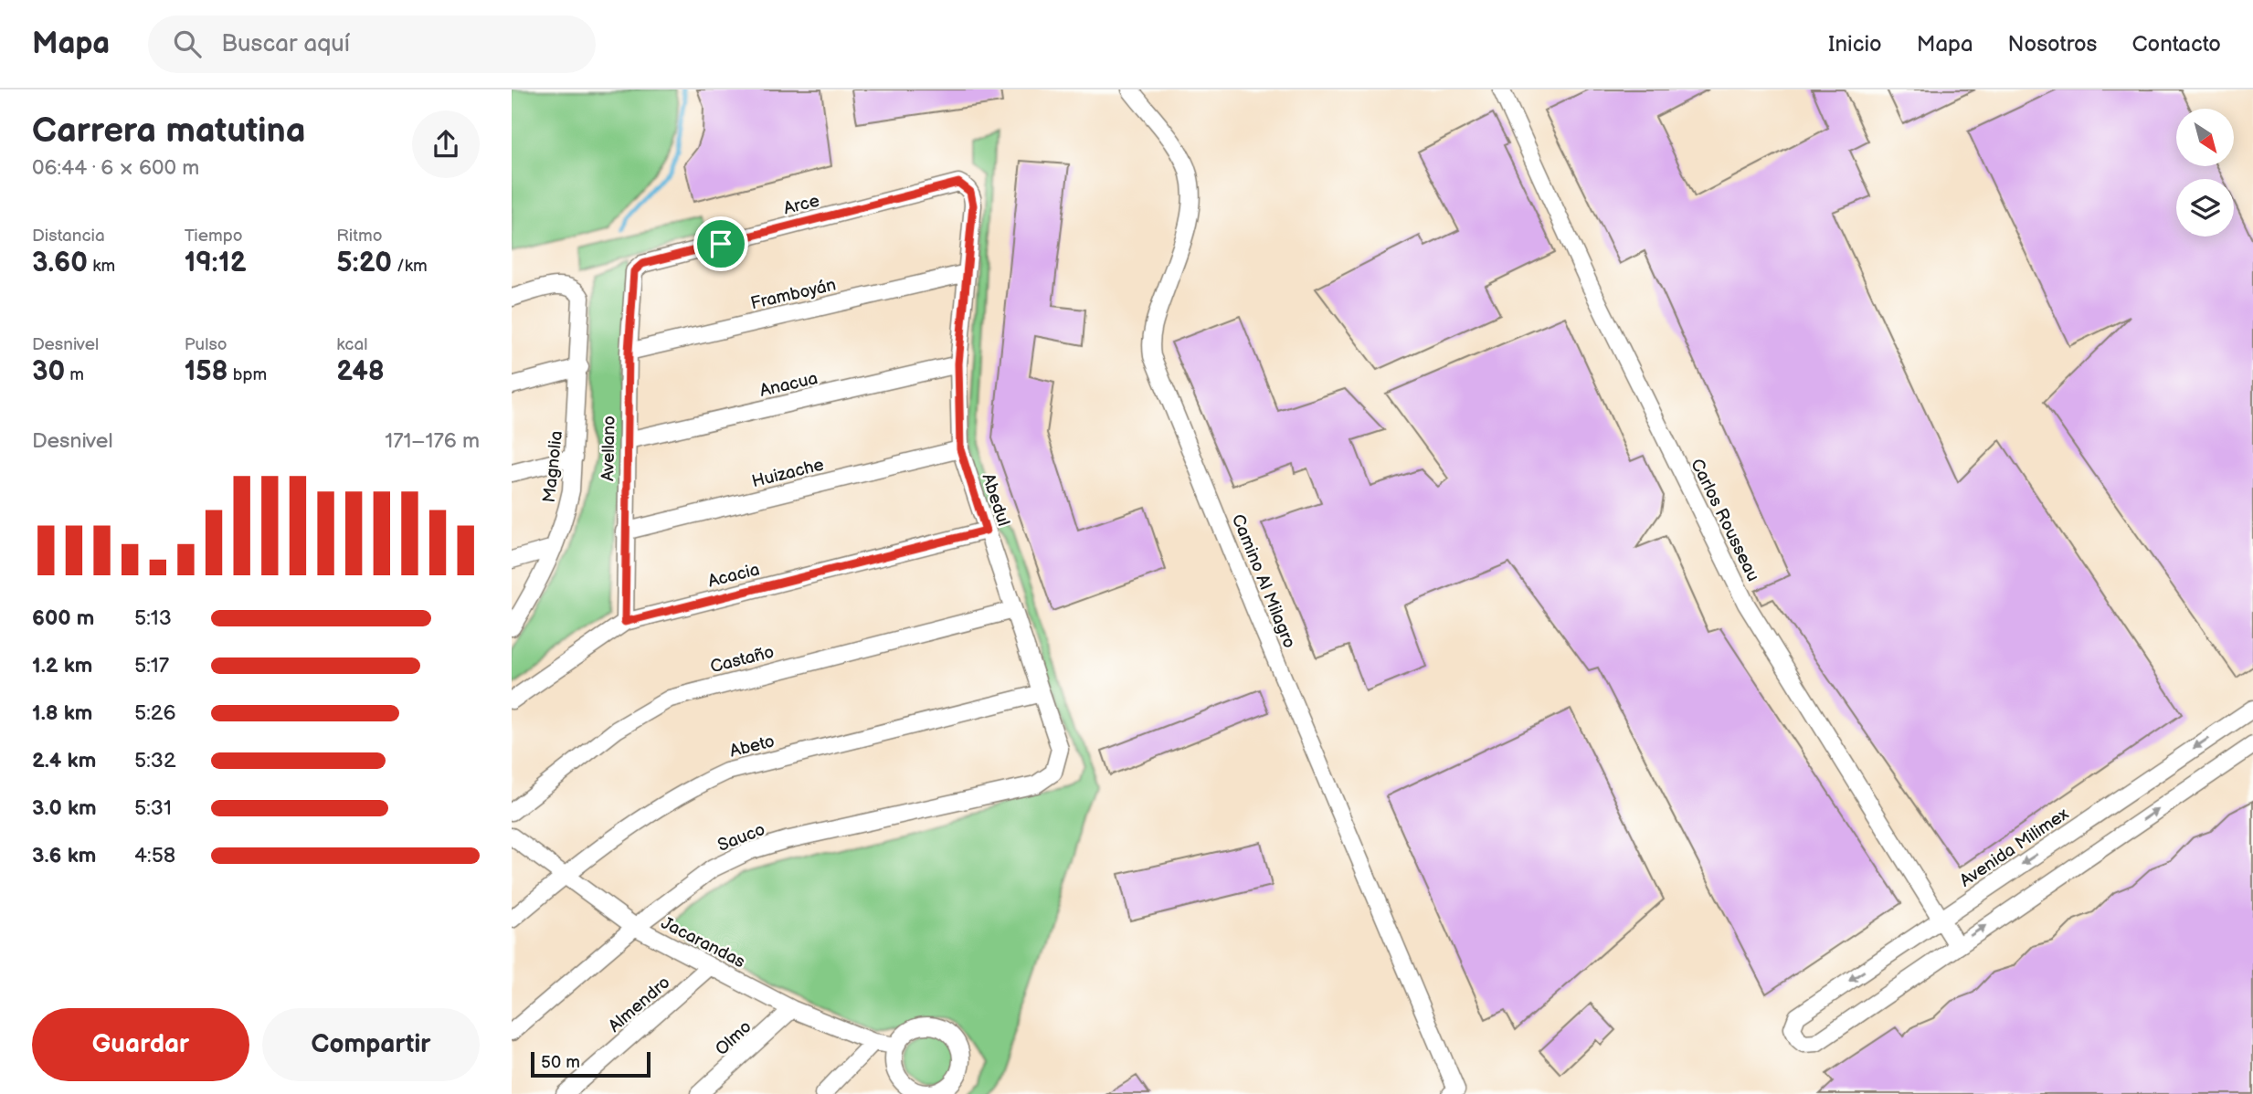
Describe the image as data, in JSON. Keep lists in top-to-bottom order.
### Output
{
  "streets": {
    "street": [
      "Arce",
      "Framboyán",
      "Anacua",
      "Avellano",
      "Magnolia",
      "Huizache",
      "Abedul",
      "Carlos Rousseau",
      "Acacia",
      "Camino Al Milagro",
      "Castaño",
      "Abeto",
      "Sauco",
      "Avenida Milimex",
      "Jacarandas",
      "Almendro",
      "Olmo"
    ]
  },
  "crossings": [
    ["Arce", "Avellano"],
    ["Arce", "Abedul"],
    ["Framboyán", "Avellano"],
    ["Framboyán", "Abedul"],
    ["Anacua", "Avellano"],
    ["Anacua", "Abedul"],
    ["Avellano", "Huizache"],
    ["Avellano", "Acacia"],
    ["Huizache", "Abedul"],
    ["Abedul", "Acacia"],
    ["Abedul", "Castaño"],
    ["Abedul", "Abeto"],
    ["Abedul", "Sauco"],
    ["Carlos Rousseau", "Avenida Milimex"],
    ["Abeto", "Jacarandas"],
    ["Sauco", "Jacarandas"],
    ["Jacarandas", "Almendro"],
    ["Jacarandas", "Olmo"]
  ],
  "scale_bar": "50 m",
  "north": "bottom right",
  "page": {
    "header": "Mapa",
    "search": "Buscar aquí",
    "nav": [
      "Inicio",
      "Mapa",
      "Nosotros",
      "Contacto"
    ],
    "heading": ["Carrera matutina", "06:44 · 6 × 600 m"],
    "stats": [
      ["Distancia", "3.60 km"],
      ["Tiempo", "19:12"],
      ["Ritmo", "5:20 /km"],
      ["Desnivel", "30 m"],
      ["Pulso", "158 bpm"],
      ["kcal", "248"]
    ],
    "chart": ["Desnivel", "171–176 m"],
    "list": [
      {
        "name": "600 m",
        "note": "5:13"
      },
      {
        "name": "1.2 km",
        "note": "5:17"
      },
      {
        "name": "1.8 km",
        "note": "5:26"
      },
      {
        "name": "2.4 km",
        "note": "5:32"
      },
      {
        "name": "3.0 km",
        "note": "5:31"
      },
      {
        "name": "3.6 km",
        "note": "4:58"
      }
    ],
    "buttons": ["Guardar", "Compartir"],
    "scale": "50 m"
  }
}
